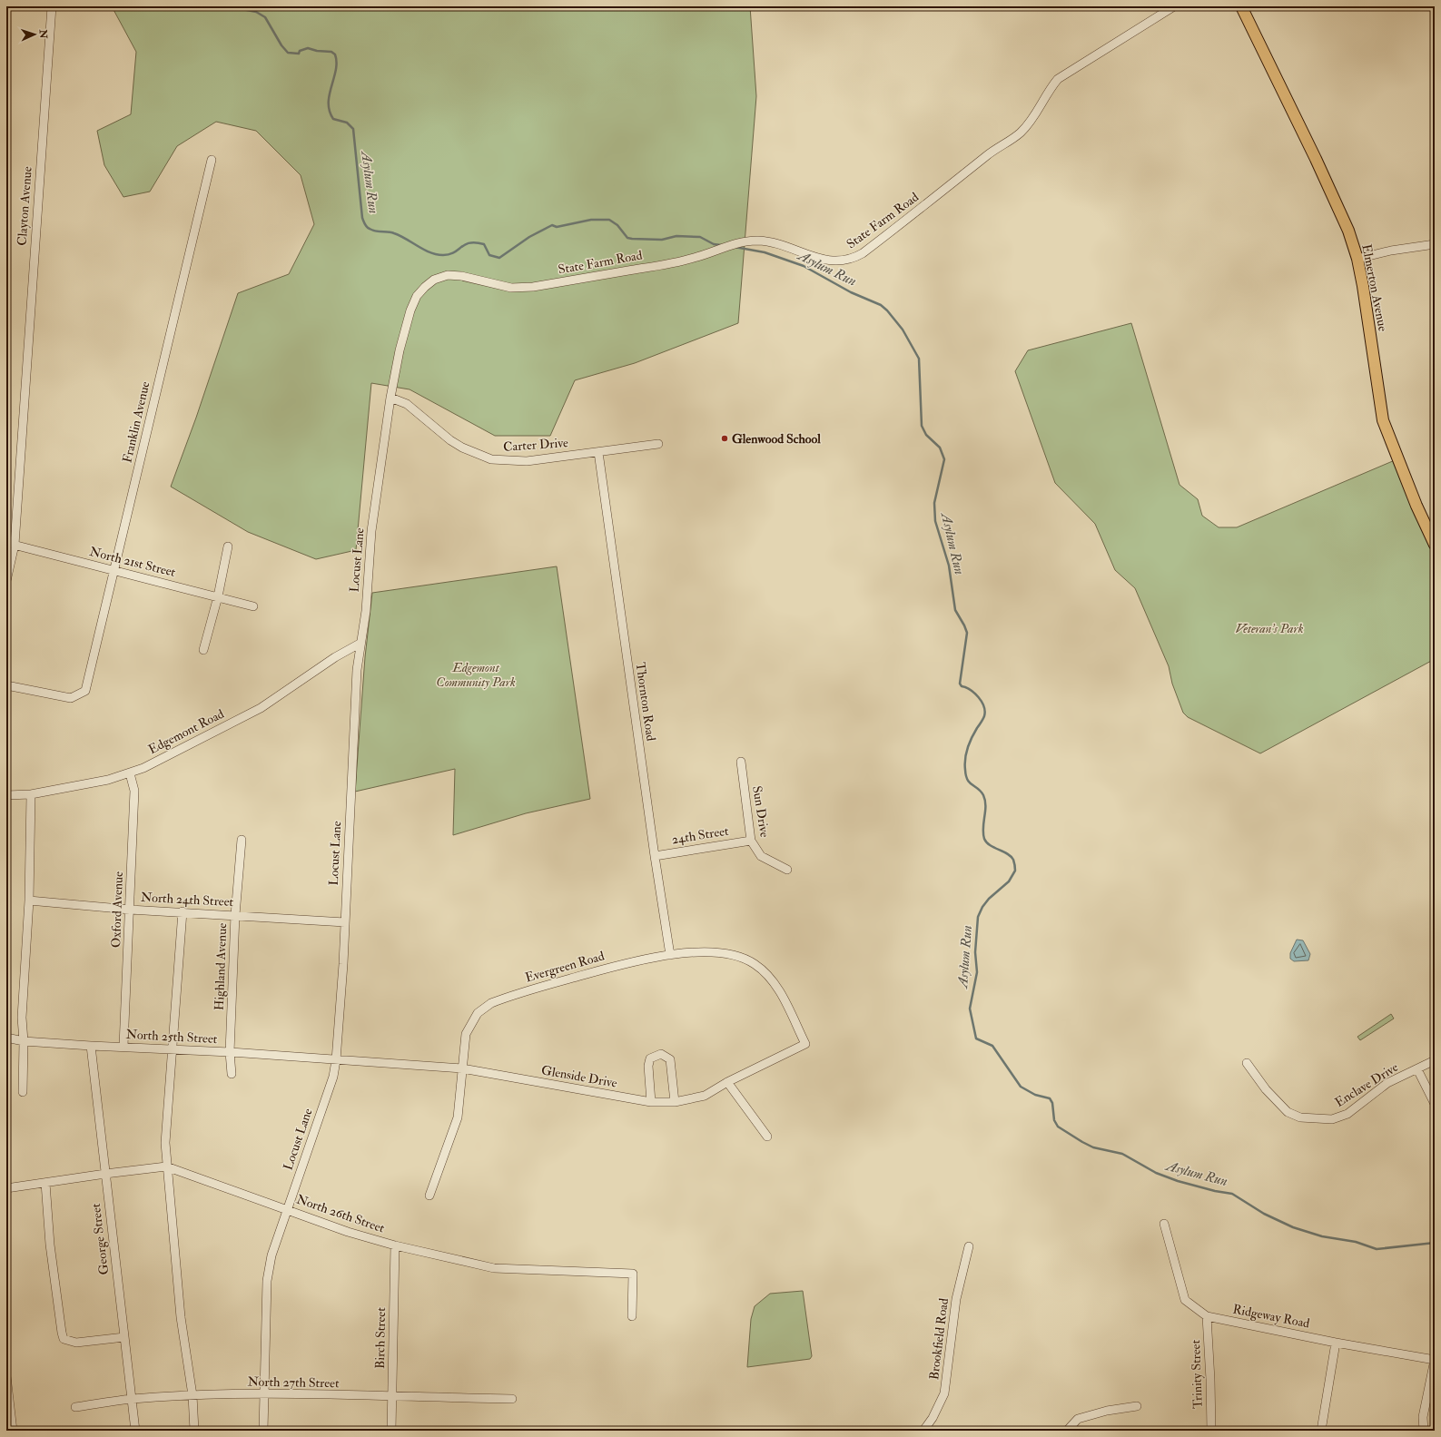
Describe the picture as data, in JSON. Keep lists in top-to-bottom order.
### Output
{
  "streets": {
    "main road": ["Elmerton Avenue"],
    "street": [
      "Clayton Avenue",
      "State Farm Road",
      "Franklin Avenue",
      "Carter Drive",
      "Locust Lane",
      "North 21st Street",
      "Thornton Road",
      "Edgemont Road",
      "Sun Drive",
      "24th Street",
      "North 24th Street",
      "Oxford Avenue",
      "Highland Avenue",
      "Evergreen Road",
      "North 25th Street",
      "Glenside Drive",
      "Enclave Drive",
      "North 26th Street",
      "George Street",
      "Ridgeway Road",
      "Birch Street",
      "Brookfield Road",
      "Trinity Street",
      "North 27th Street"
    ]
  },
  "crossings": [
    ["Clayton Avenue", "North 21st Street"],
    ["State Farm Road", "Locust Lane"],
    ["Franklin Avenue", "North 21st Street"],
    ["Carter Drive", "Locust Lane"],
    ["Carter Drive", "Thornton Road"],
    ["Locust Lane", "Edgemont Road"],
    ["Locust Lane", "North 24th Street"],
    ["Locust Lane", "North 25th Street"],
    ["Locust Lane", "Glenside Drive"],
    ["Locust Lane", "North 26th Street"],
    ["Locust Lane", "North 27th Street"],
    ["Thornton Road", "24th Street"],
    ["Thornton Road", "Evergreen Road"],
    ["Edgemont Road", "Oxford Avenue"],
    ["Sun Drive", "24th Street"],
    ["North 24th Street", "Oxford Avenue"],
    ["North 24th Street", "Highland Avenue"],
    ["Oxford Avenue", "North 25th Street"],
    ["Highland Avenue", "North 25th Street"],
    ["Evergreen Road", "Glenside Drive"],
    ["North 25th Street", "Glenside Drive"],
    ["North 25th Street", "George Street"],
    ["North 26th Street", "George Street"],
    ["North 26th Street", "Birch Street"],
    ["George Street", "North 27th Street"],
    ["Ridgeway Road", "Trinity Street"],
    ["Birch Street", "North 27th Street"]
  ],
  "water": ["Asylum Run"],
  "parks": ["Veteran's Park", "Edgemont Community Park"],
  "places": ["Glenwood School"],
  "north": "right"
}
